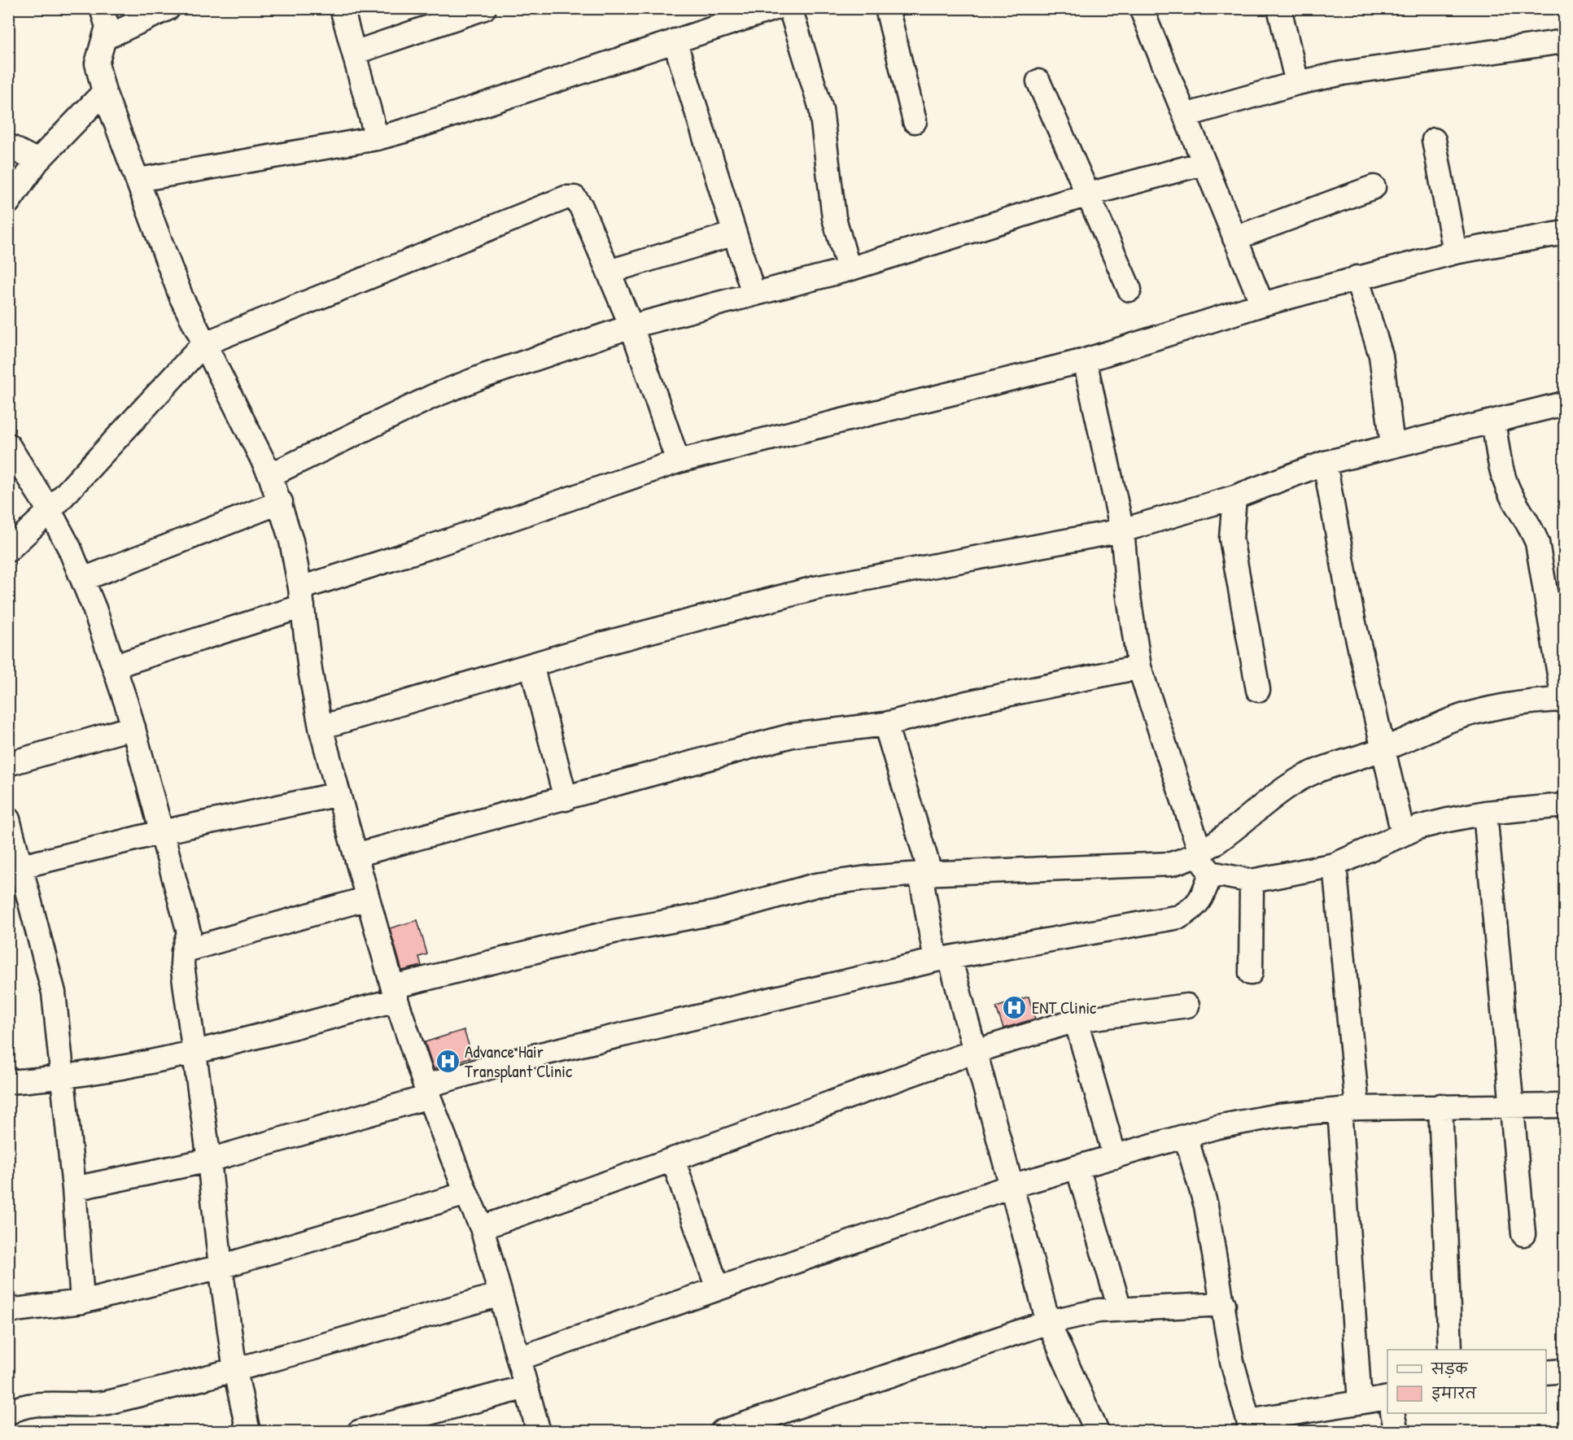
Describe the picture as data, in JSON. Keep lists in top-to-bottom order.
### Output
{
  "places": {
    "hospital": ["ENT Clinic", "Advance Hair Transplant Clinic"]
  },
  "legend": ["सड़क", "इमारत"]
}
